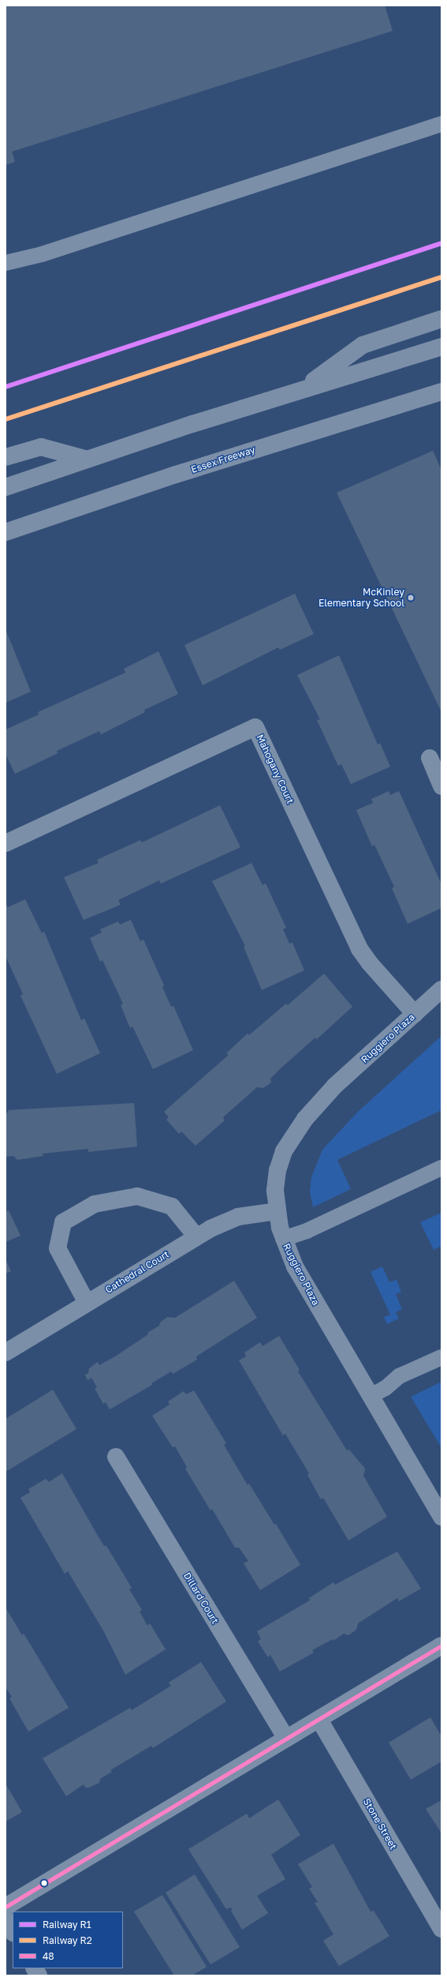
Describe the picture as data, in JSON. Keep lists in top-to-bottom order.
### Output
{
  "streets": {
    "highway": ["Essex Freeway"],
    "street": [
      "Mahogany Court",
      "Ruggiero Plaza",
      "Cathedral Court",
      "Dillard Court",
      "Stone Street"
    ]
  },
  "crossings": [
    ["Mahogany Court", "Ruggiero Plaza"],
    ["Ruggiero Plaza", "Cathedral Court"]
  ],
  "places": ["McKinley Elementary School"],
  "lines": ["rail line R1", "rail line R2", "transit line 48"],
  "legend": ["Railway R1", "Railway R2", "48"]
}
